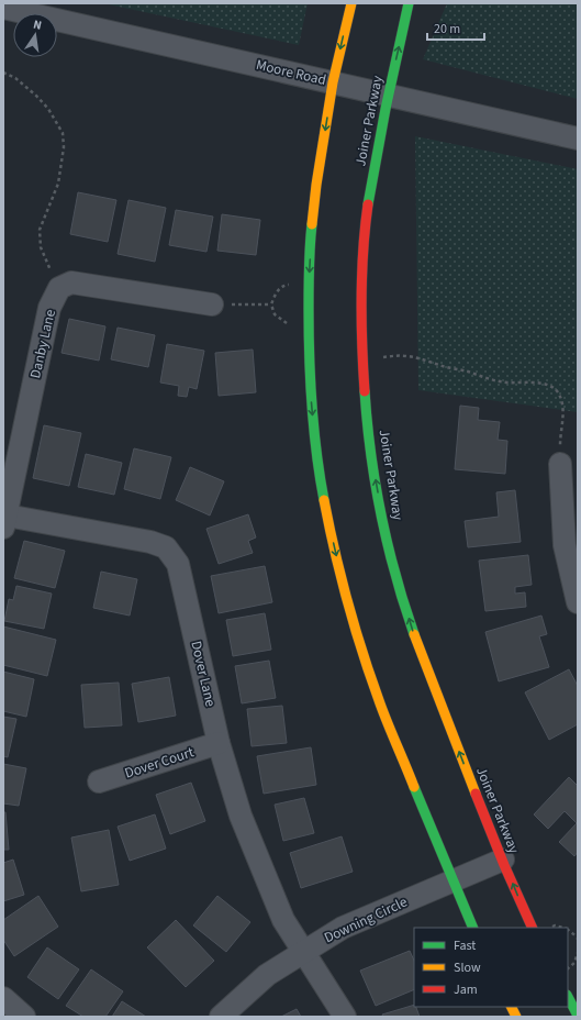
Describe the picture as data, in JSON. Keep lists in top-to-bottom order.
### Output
{
  "streets": {
    "main road": ["Joiner Parkway"],
    "street": [
      "Moore Road",
      "Danby Lane",
      "Dover Lane",
      "Dover Court",
      "Downing Circle"
    ]
  },
  "crossings": [
    ["Moore Road", "Joiner Parkway"],
    ["Joiner Parkway", "Downing Circle"],
    ["Danby Lane", "Dover Lane"],
    ["Dover Lane", "Dover Court"],
    ["Dover Lane", "Downing Circle"]
  ],
  "legend": ["Fast", "Slow", "Jam"],
  "scale_bar": "20 m",
  "north": "top"
}
